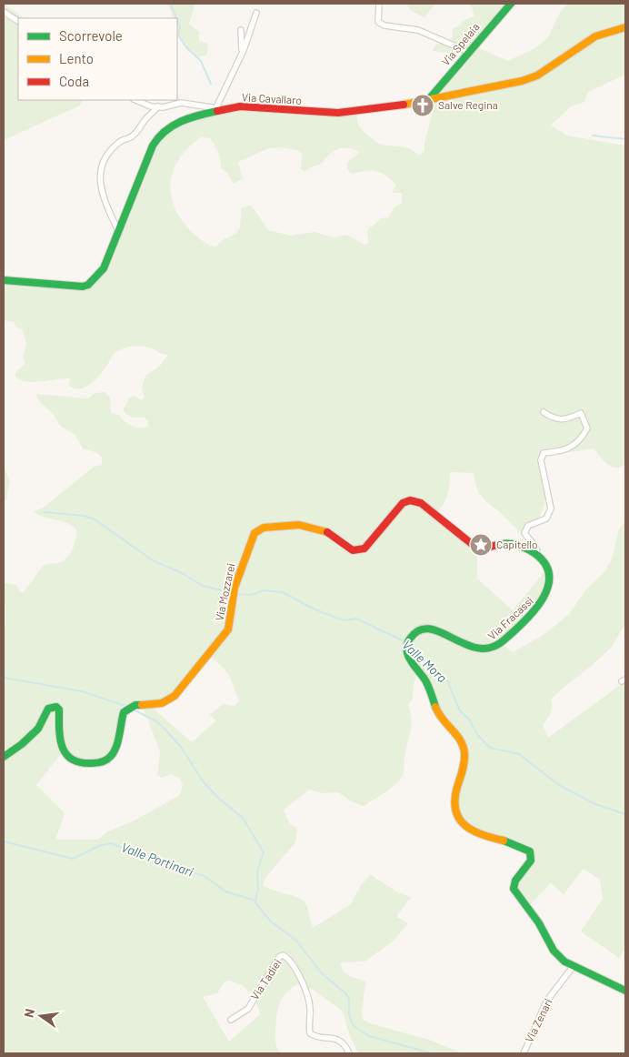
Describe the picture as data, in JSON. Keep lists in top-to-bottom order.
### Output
{
  "streets": {
    "street": [
      "Via Spelaia",
      "Via Cavallaro",
      "Via Mozzarei",
      "Via Fracassi",
      "Via Tadiei",
      "Via Zenari"
    ]
  },
  "crossings": [
    ["Via Spelaia", "Via Cavallaro"],
    ["Via Mozzarei", "Via Fracassi"],
    ["Via Fracassi", "Via Zenari"]
  ],
  "water": ["Valle Mora", "Valle Portinari"],
  "places": {
    "church": ["Salve Regina"],
    "place": ["Capitello"]
  },
  "legend": ["Scorrevole", "Lento", "Coda"],
  "north": "left"
}
